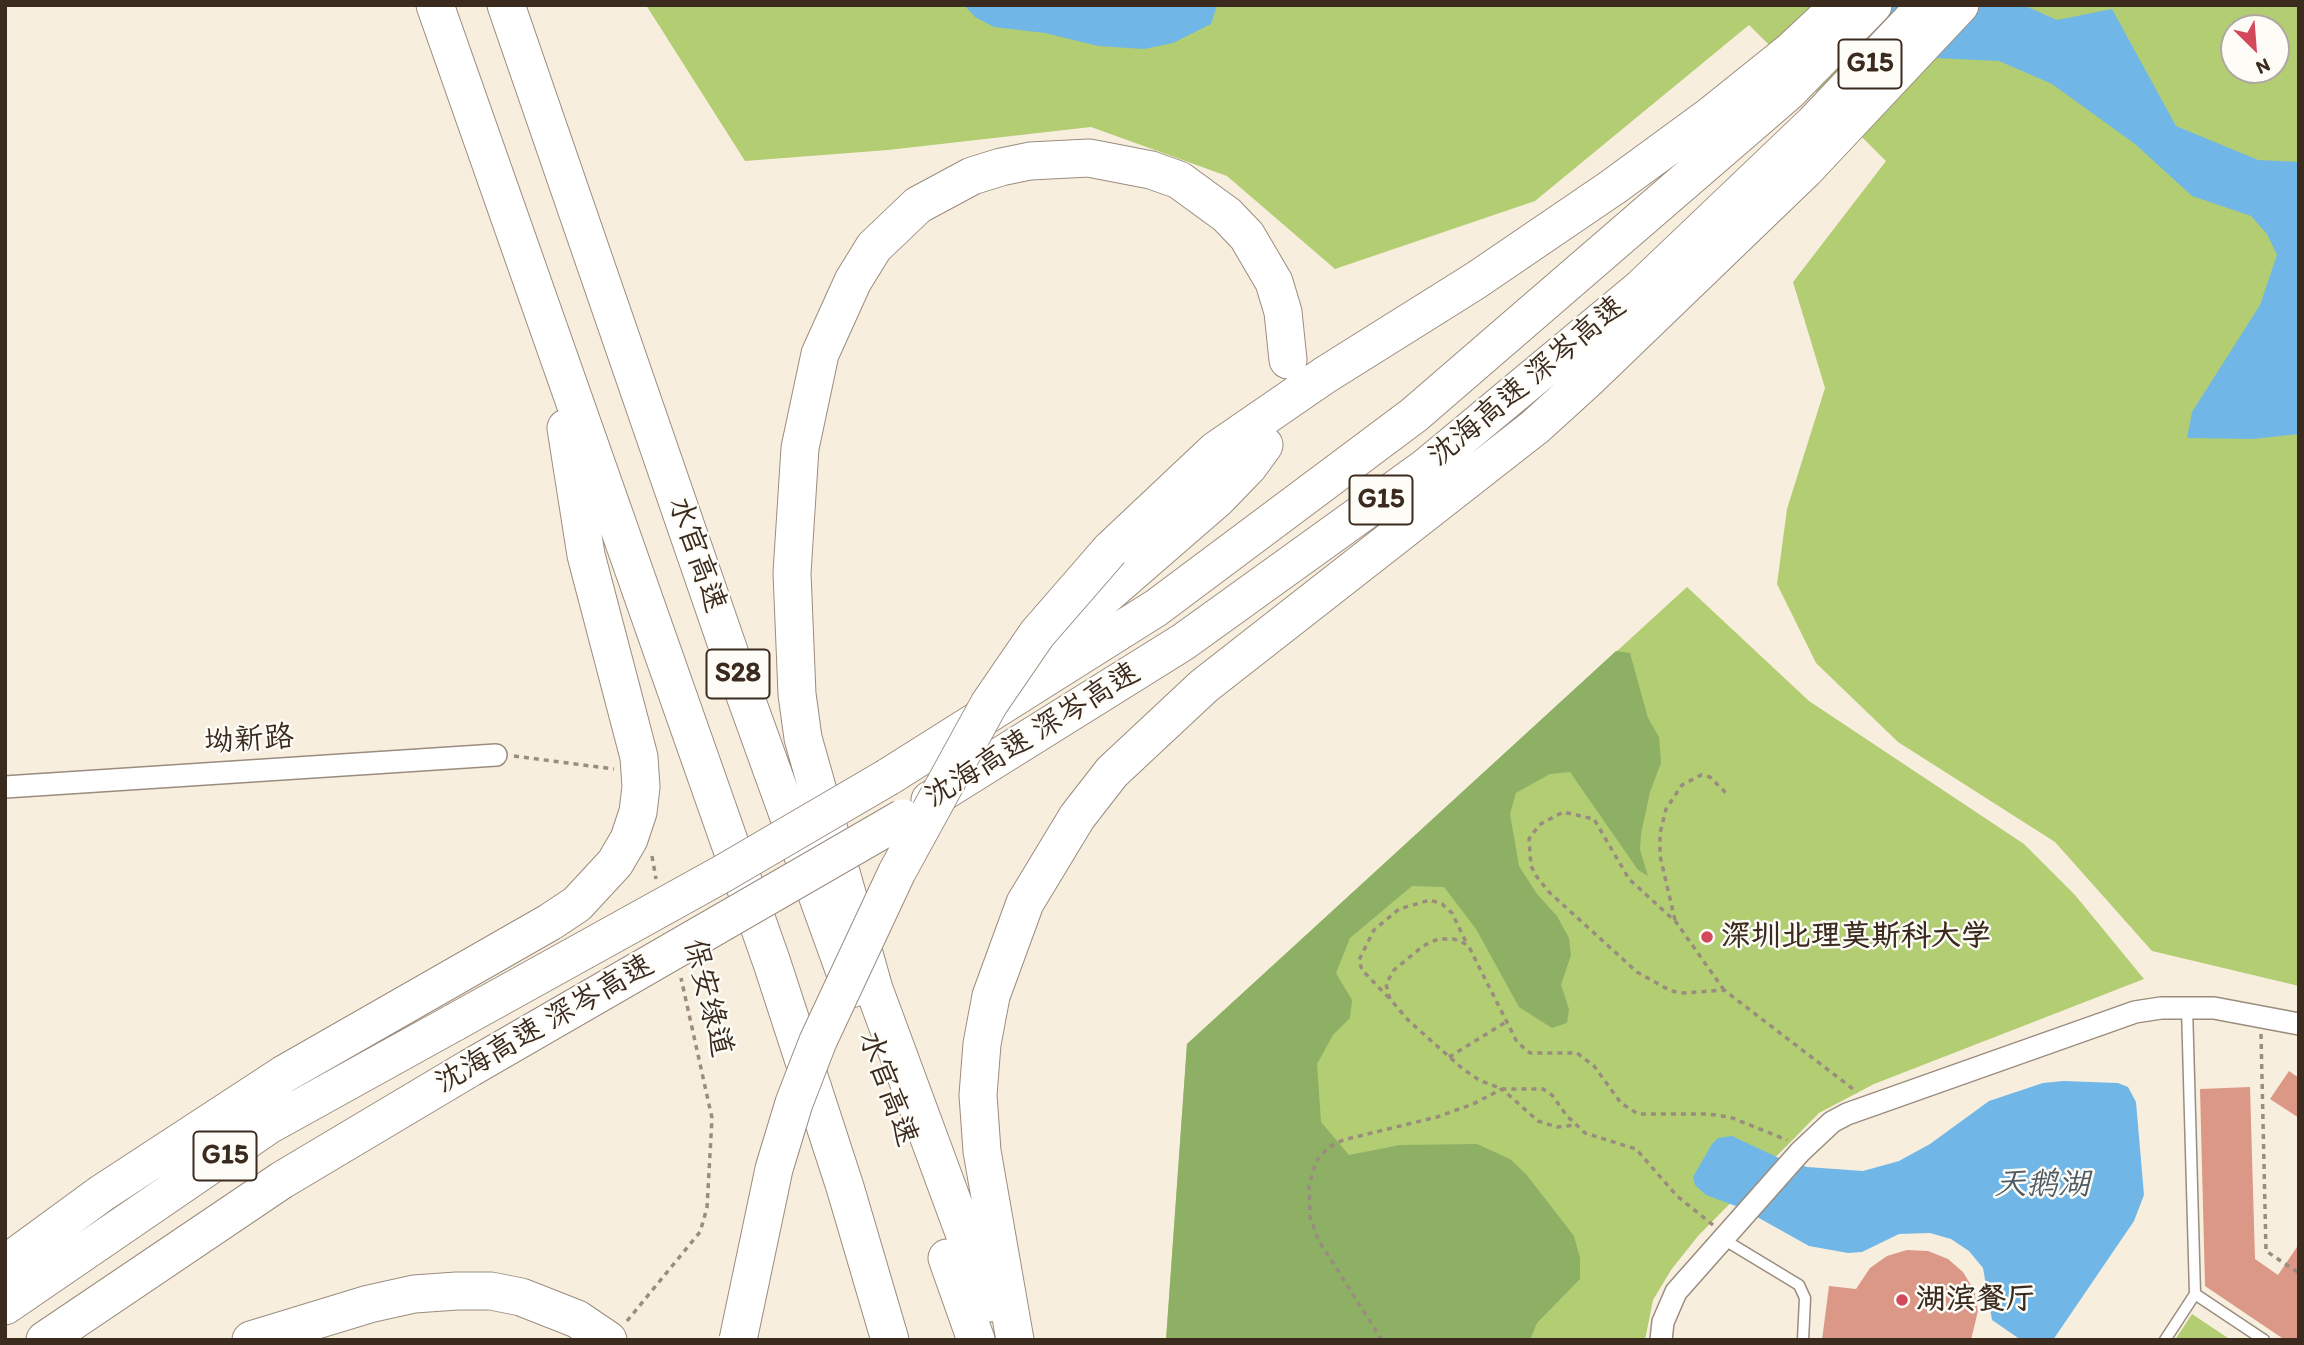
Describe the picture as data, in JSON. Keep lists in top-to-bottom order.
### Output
{
  "streets": {
    "highway": [
      "G15",
      "沈海高速 深岑高速",
      "水官高速",
      "S28"
    ],
    "street": ["坳新路"],
    "path": ["保安绿道"]
  },
  "water": ["天鹅湖"],
  "places": ["深圳北理莫斯科大学", "湖滨餐厅"],
  "north": "bottom right"
}
